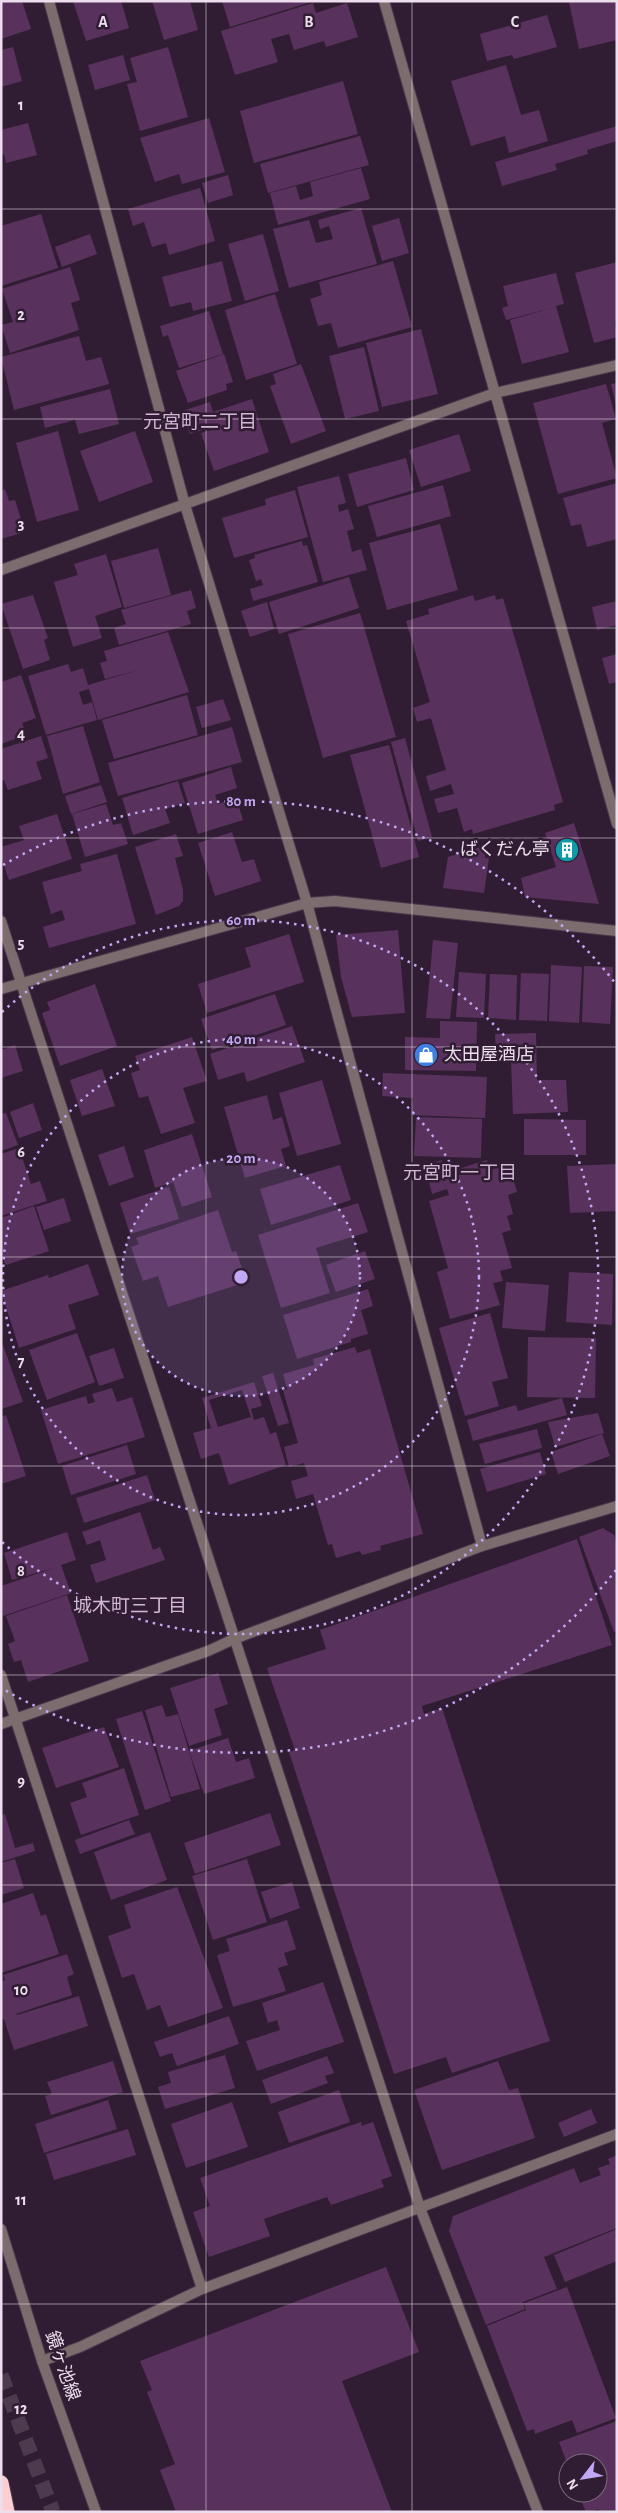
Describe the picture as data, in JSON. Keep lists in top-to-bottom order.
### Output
{
  "streets": {
    "street": ["鏡ヶ池線"]
  },
  "districts": ["元宮町二丁目", "元宮町一丁目", "城木町三丁目"],
  "places": {
    "building": ["ばくだん亭"],
    "shop": ["太田屋酒店"]
  },
  "north": "bottom left",
  "grid": {
    "columns": ["A", "B", "C"],
    "rows": [
      "1",
      "2",
      "3",
      "4",
      "5",
      "6",
      "7",
      "8",
      "9",
      "10",
      "11",
      "12"
    ]
  },
  "rings": [
    "80 m",
    "60 m",
    "40 m",
    "20 m"
  ]
}
